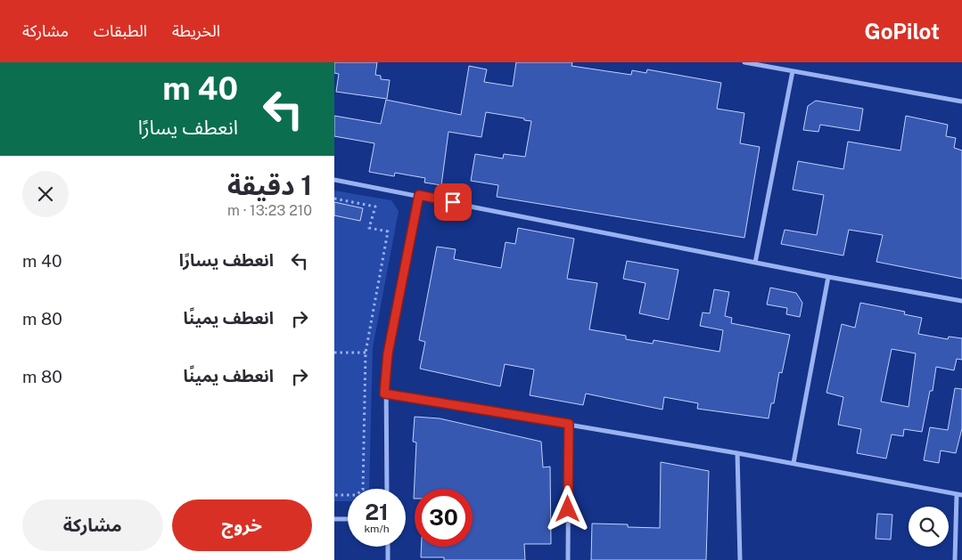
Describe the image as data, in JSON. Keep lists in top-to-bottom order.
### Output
{
  "page": {
    "header": "GoPilot",
    "nav": ["الخريطة", "الطبقات", "مشاركة"],
    "turn": ["40 m", "انعطف يسارًا"],
    "heading": ["1 دقيقة", "210 m · 13:23"],
    "list": [
      {
        "name": "انعطف يسارًا",
        "value": "40 m"
      },
      {
        "name": "انعطف يمينًا",
        "value": "80 m"
      },
      {
        "name": "انعطف يمينًا",
        "value": "80 m"
      }
    ],
    "speed": "21 km/h",
    "limit": "30",
    "buttons": ["خروج", "مشاركة"]
  }
}
